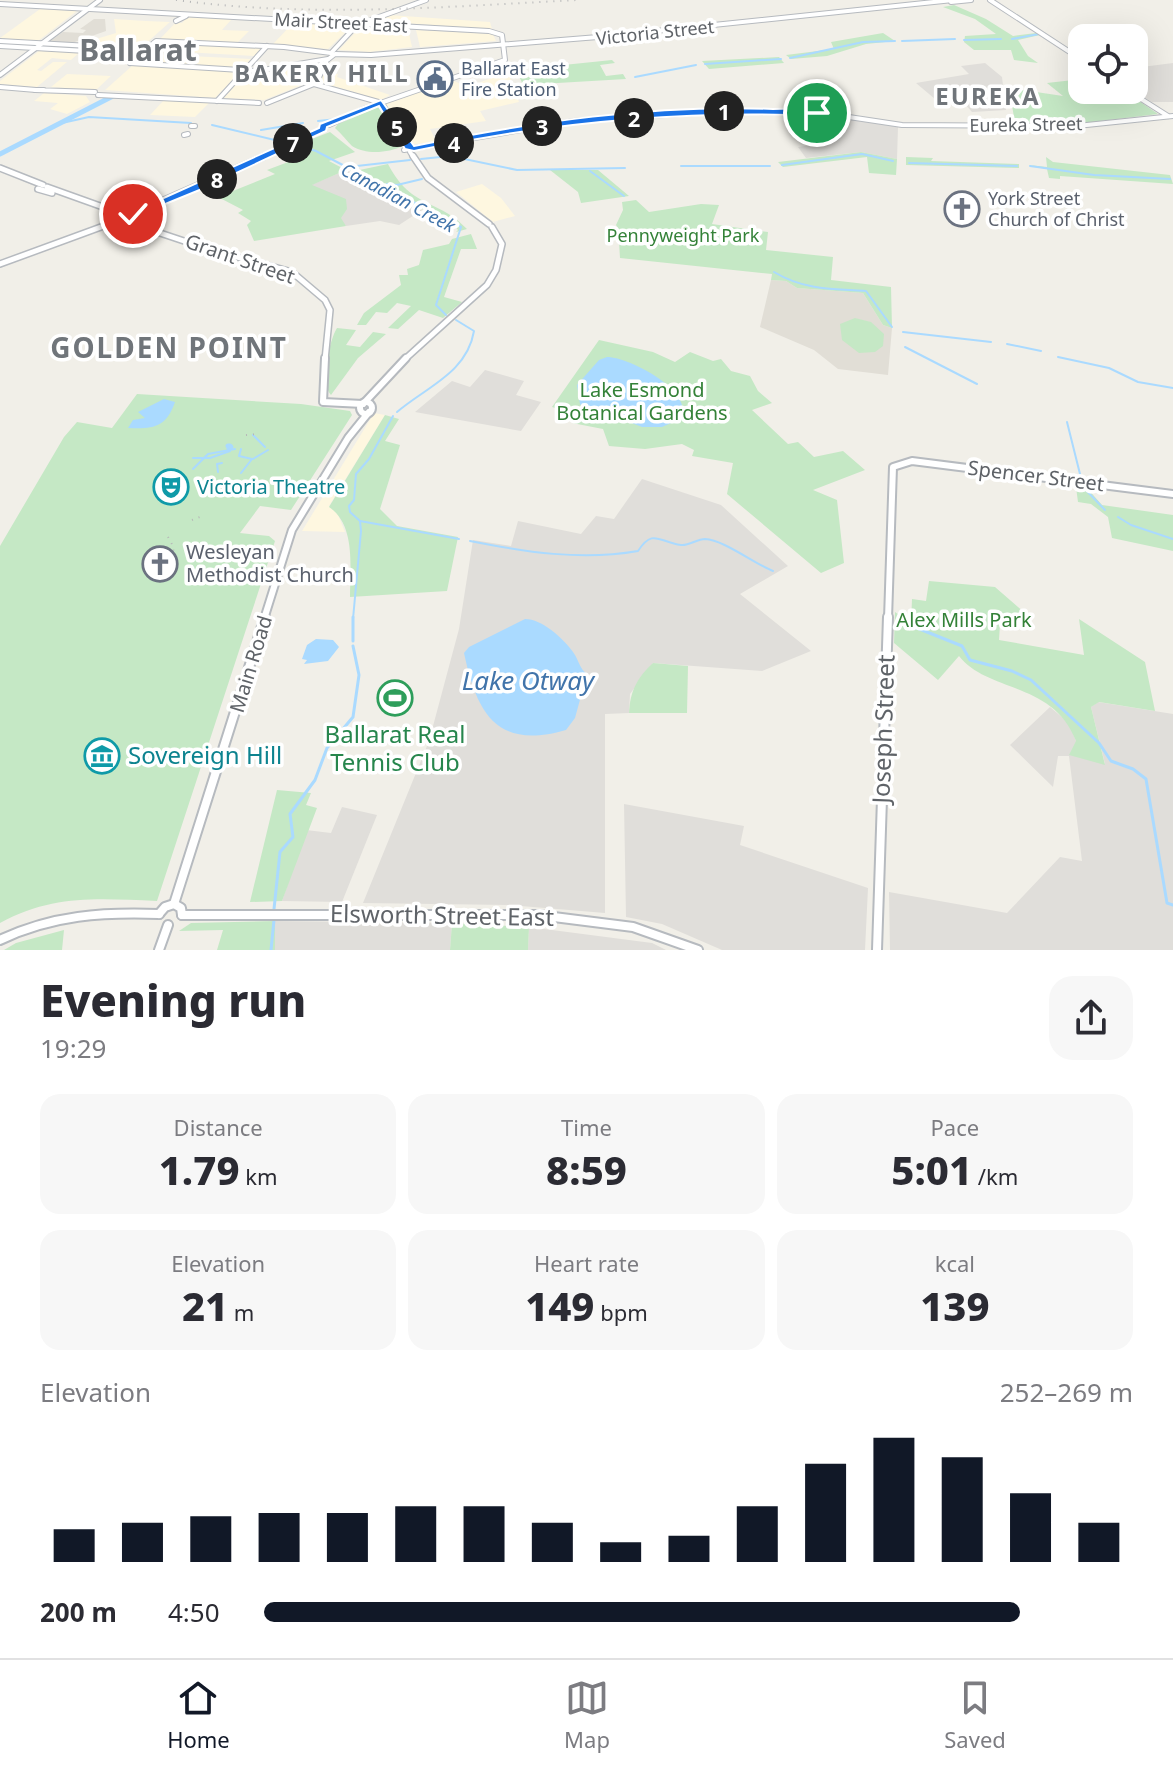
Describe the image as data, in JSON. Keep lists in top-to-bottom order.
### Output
{
  "streets": {
    "street": [
      "Mair Street East",
      "Victoria Street",
      "Eureka Street",
      "Grant Street",
      "Spencer Street",
      "Main Road",
      "Joseph Street",
      "Elsworth Street East"
    ]
  },
  "crossings": [
    ["Mair Street East", "Victoria Street"],
    ["Eureka Street", "Main Road"],
    ["Grant Street", "Main Road"],
    ["Spencer Street", "Joseph Street"],
    ["Main Road", "Elsworth Street East"]
  ],
  "districts": [
    "Ballarat",
    "BAKERY HILL",
    "EUREKA",
    "GOLDEN POINT"
  ],
  "water": ["Canadian Creek", "Lake Otway"],
  "parks": ["Pennyweight Park", "Lake Esmond Botanical Gardens", "Alex Mills Park"],
  "places": {
    "public building": ["Ballarat East Fire Station"],
    "church": ["York Street Church of Christ", "Wesleyan Methodist Church"],
    "theatre": ["Victoria Theatre"],
    "sports": ["Ballarat Real Tennis Club"],
    "museum": ["Sovereign Hill"]
  },
  "page": {
    "pins": [
      "1",
      "2",
      "3",
      "5",
      "4",
      "7",
      "8"
    ],
    "heading": ["Evening run", "19:29"],
    "stats": [
      ["Distance", "1.79 km"],
      ["Time", "8:59"],
      ["Pace", "5:01 /km"],
      ["Elevation", "21 m"],
      ["Heart rate", "149 bpm"],
      ["kcal", "139"]
    ],
    "chart": ["Elevation", "252–269 m"],
    "list": [
      {
        "name": "200 m",
        "note": "4:50"
      }
    ],
    "tabs": ["Home", "Map", "Saved"]
  }
}
